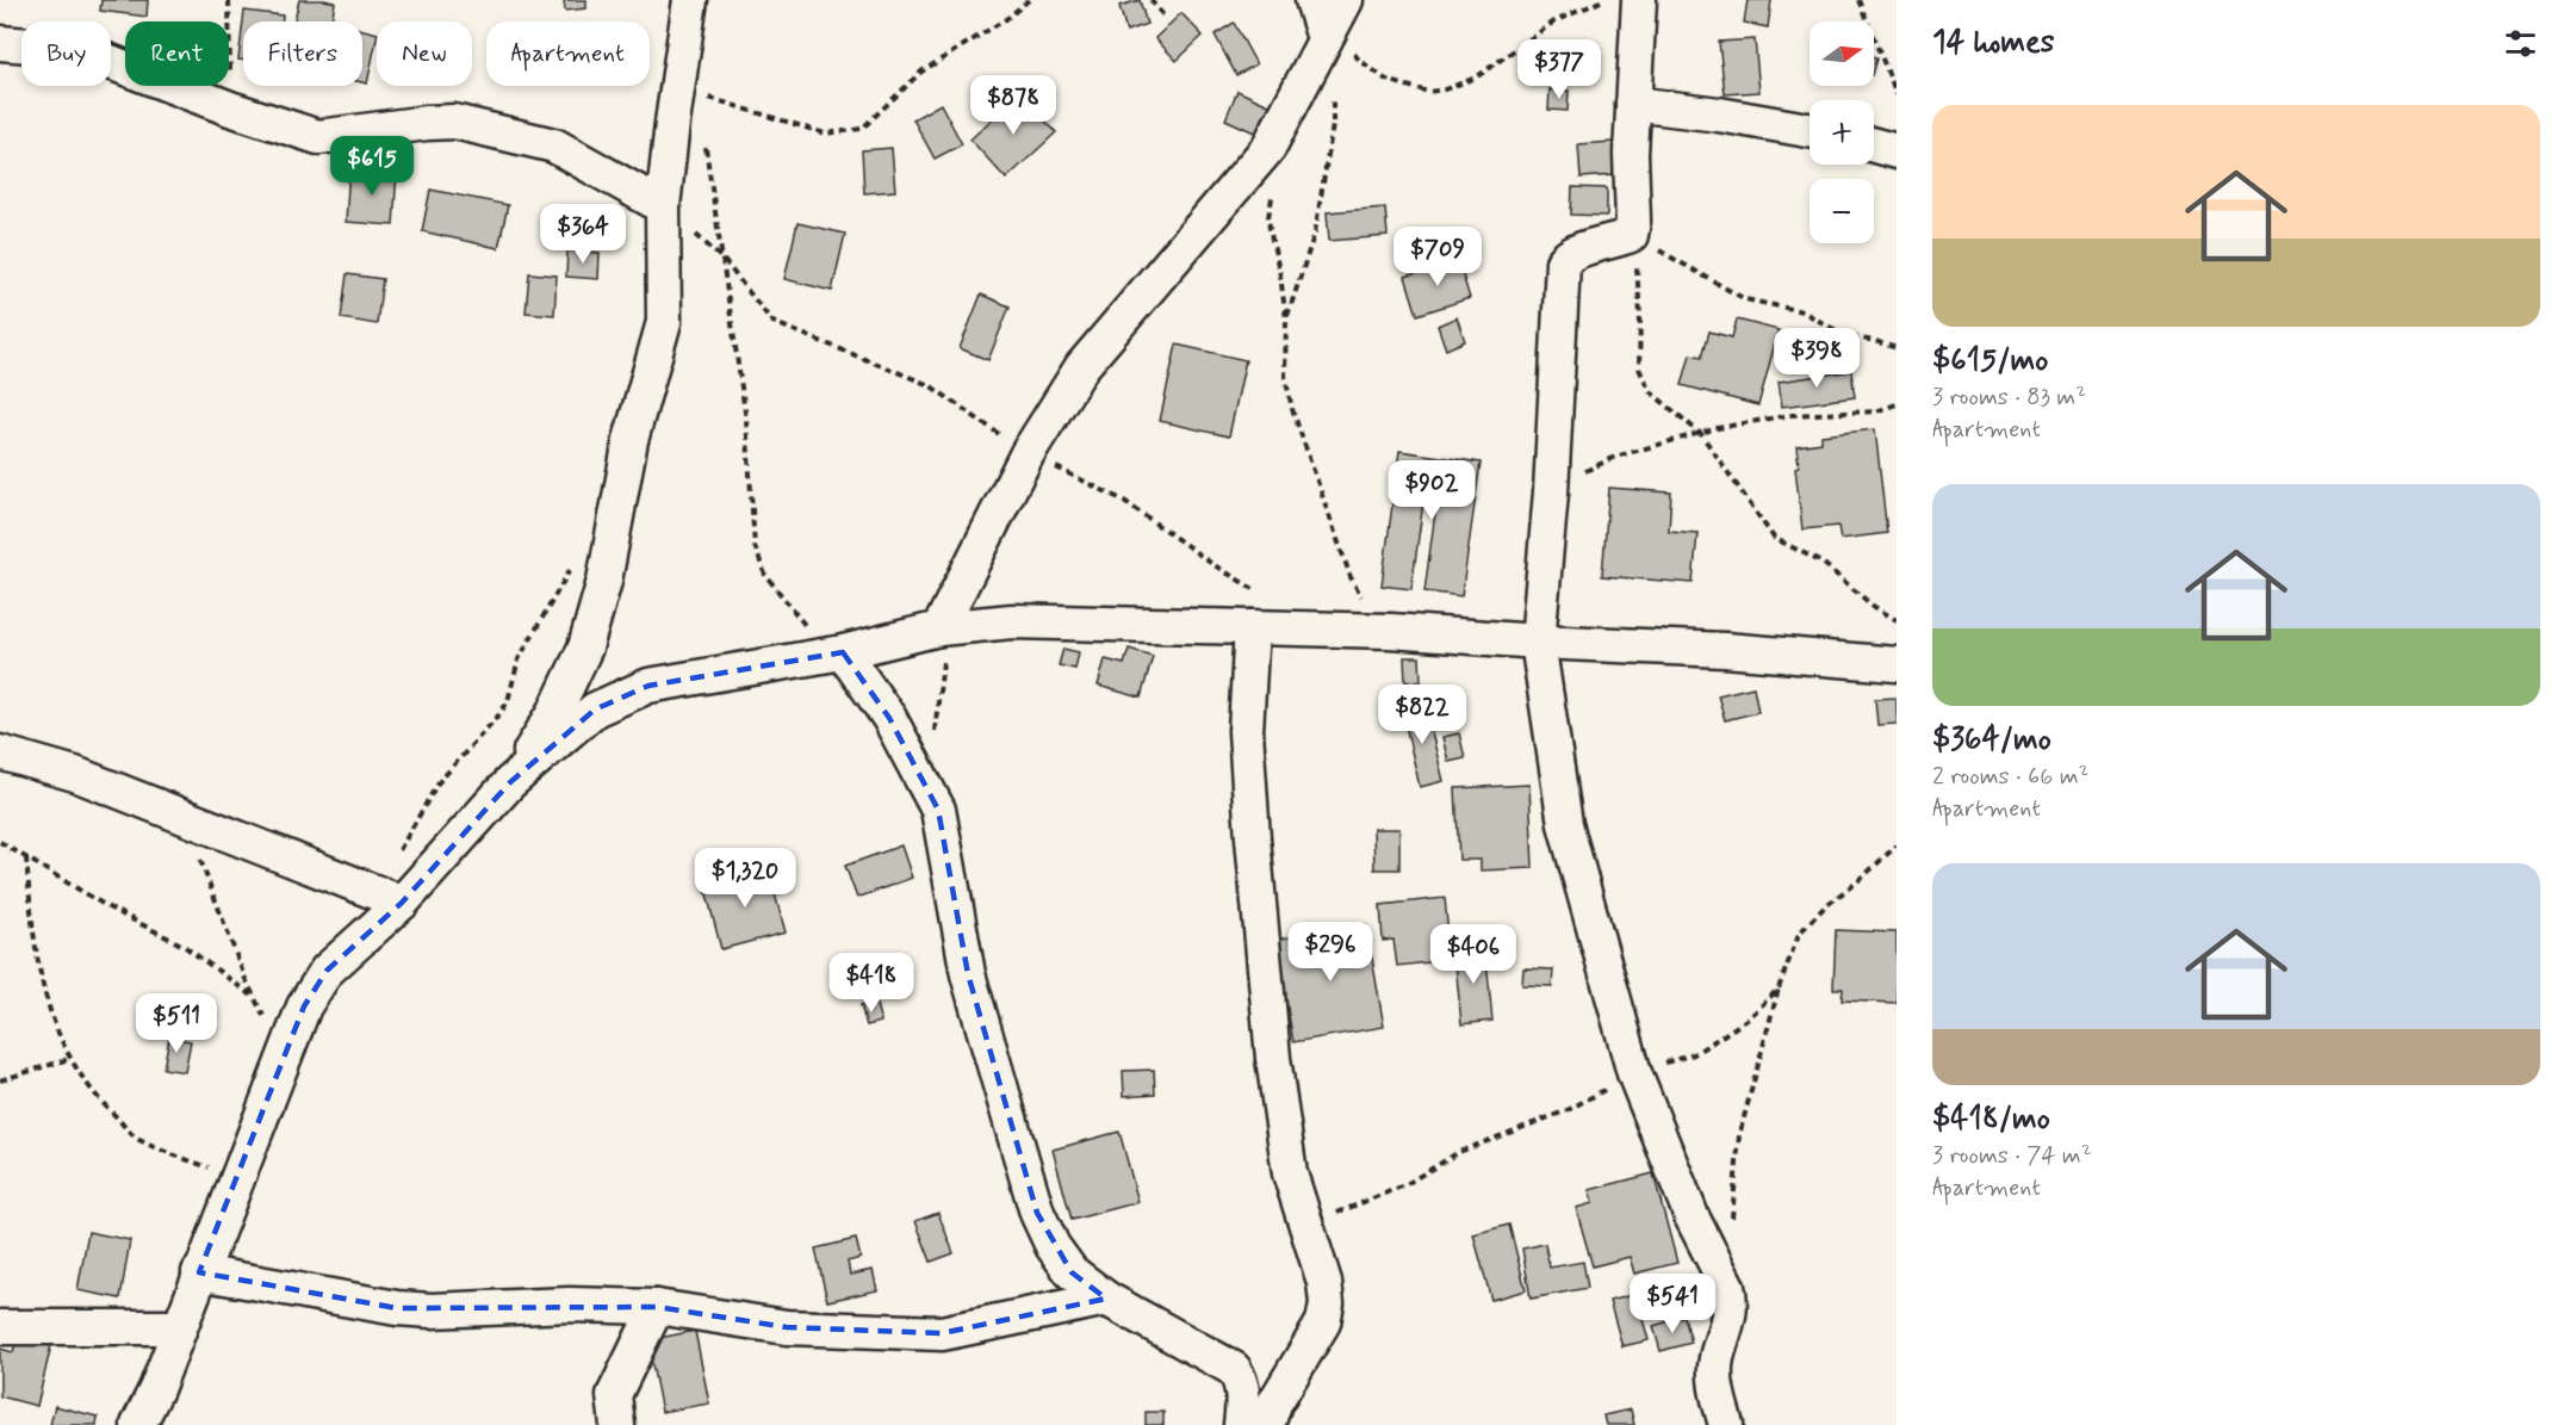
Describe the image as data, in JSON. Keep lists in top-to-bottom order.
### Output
{
  "north": "right",
  "page": {
    "heading": "14 homes",
    "map_buttons": ["+", "−"],
    "chip": [
      "Buy",
      "Rent",
      "Filters",
      "New",
      "Apartment"
    ],
    "price": [
      "$377",
      "$878",
      "$615",
      "$364",
      "$709",
      "$398",
      "$902",
      "$822",
      "$1,320",
      "$296",
      "$406",
      "$418",
      "$511",
      "$541"
    ],
    "list": [
      {
        "name": "$615/mo",
        "note": "3 rooms · 83 m² · Apartment"
      },
      {
        "name": "$364/mo",
        "note": "2 rooms · 66 m² · Apartment"
      },
      {
        "name": "$418/mo",
        "note": "3 rooms · 74 m² · Apartment"
      }
    ]
  }
}
